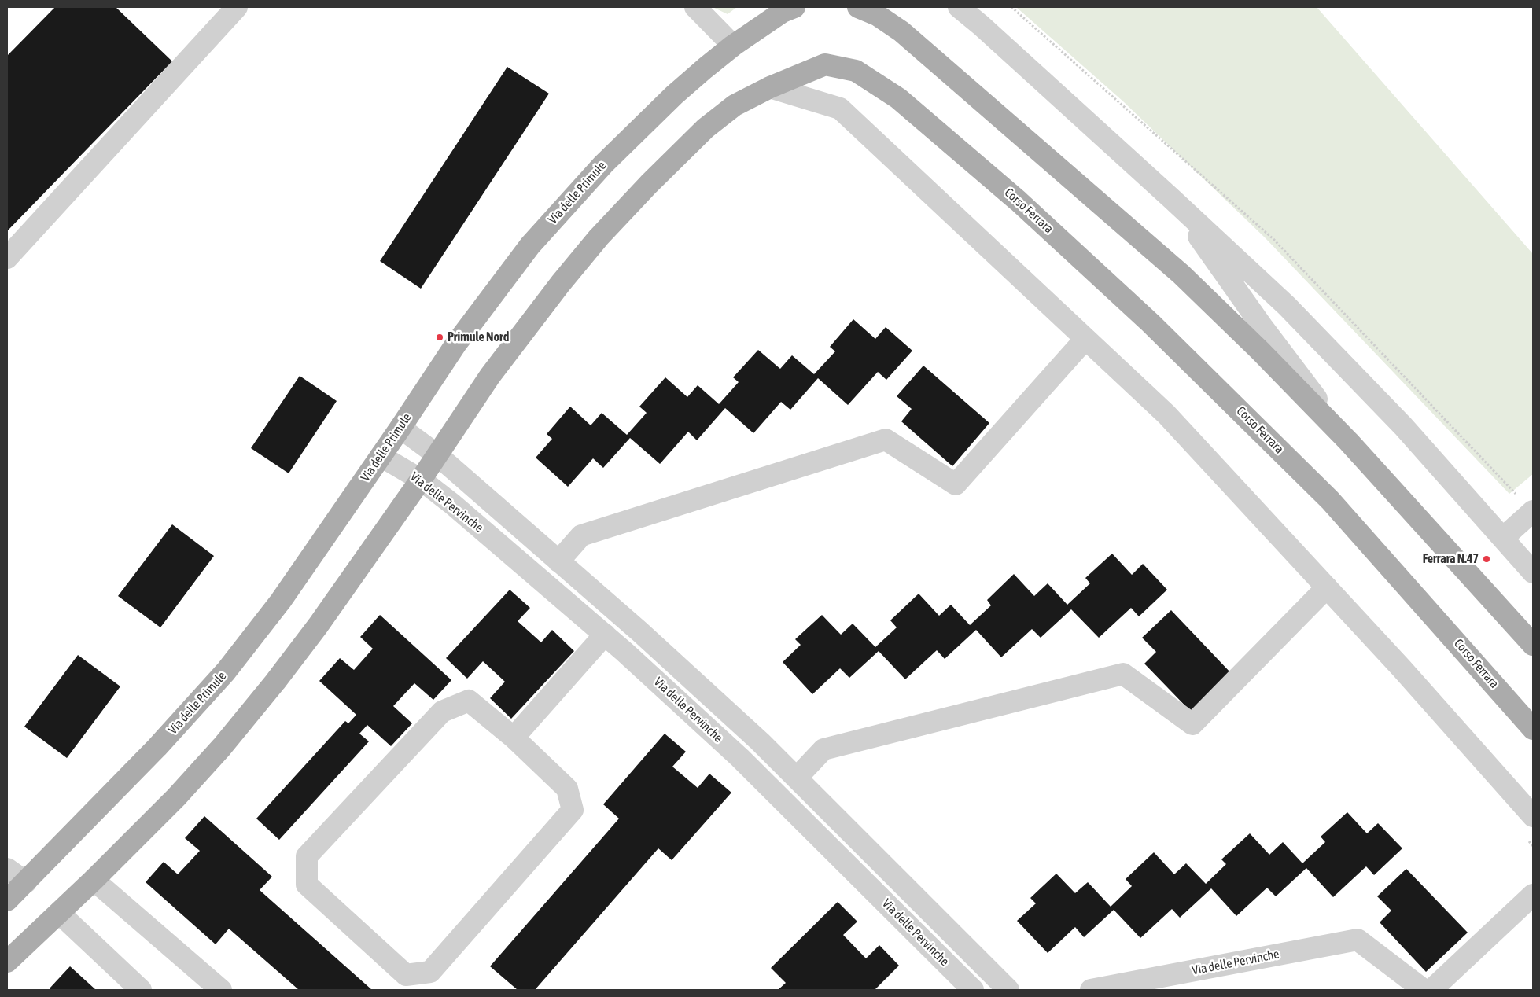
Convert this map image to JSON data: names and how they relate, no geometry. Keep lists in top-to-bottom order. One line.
{"streets":{"main road":["Via delle Primule","Corso Ferrara"],"street":["Via delle Pervinche"]},"crossings":[["Via delle Primule","Via delle Pervinche"]],"places":["Primule Nord","Ferrara N.47"]}
